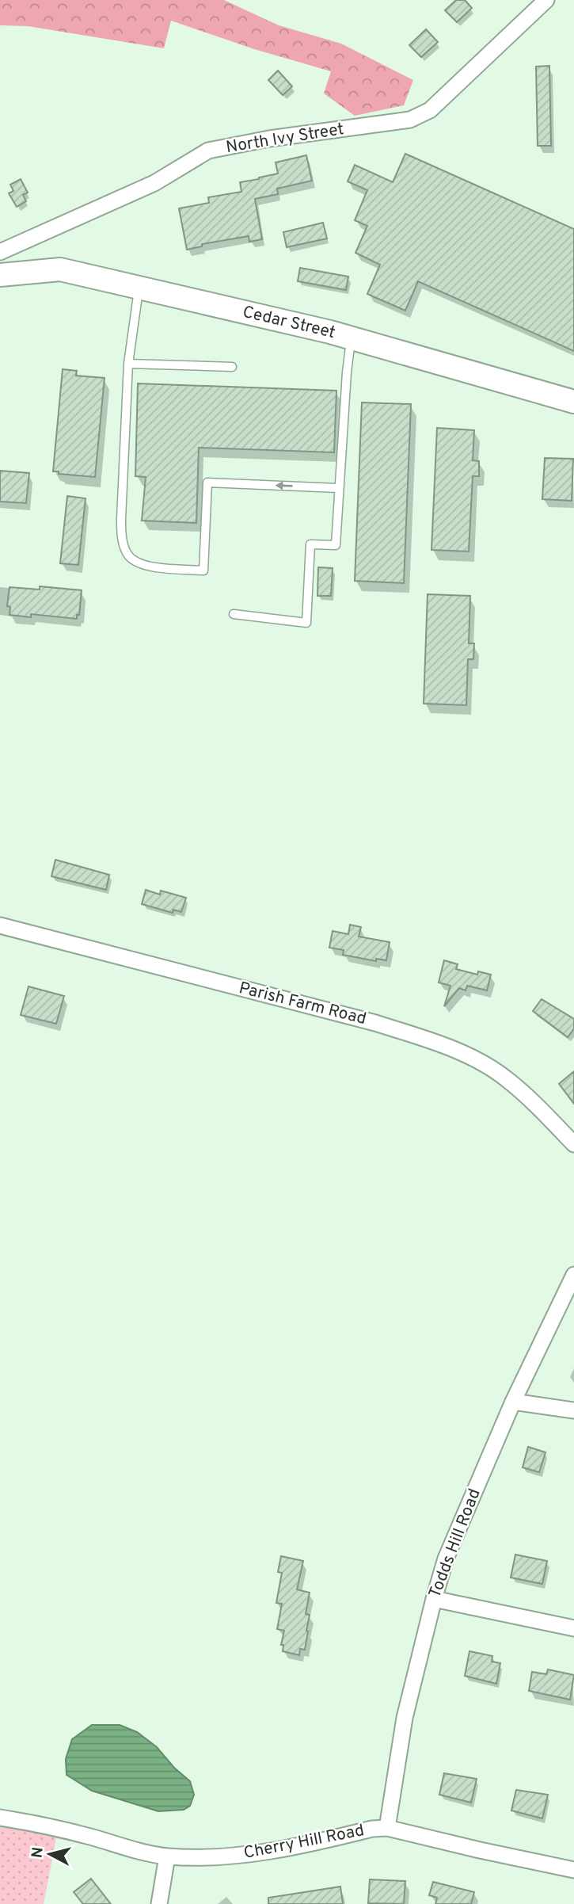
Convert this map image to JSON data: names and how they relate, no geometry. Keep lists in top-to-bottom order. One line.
{"streets":{"main road":["Cedar Street"],"street":["North Ivy Street","Parish Farm Road","Todds Hill Road","Cherry Hill Road"]},"crossings":[["Todds Hill Road","Cherry Hill Road"]],"north":"left"}
